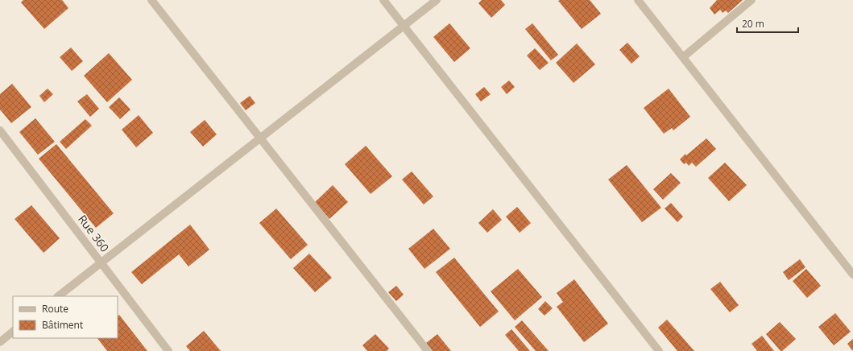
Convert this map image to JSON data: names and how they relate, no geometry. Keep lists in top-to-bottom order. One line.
{"streets":{"street":["Rue 360"]},"legend":["Route","Bâtiment"],"scale_bar":"20 m"}
